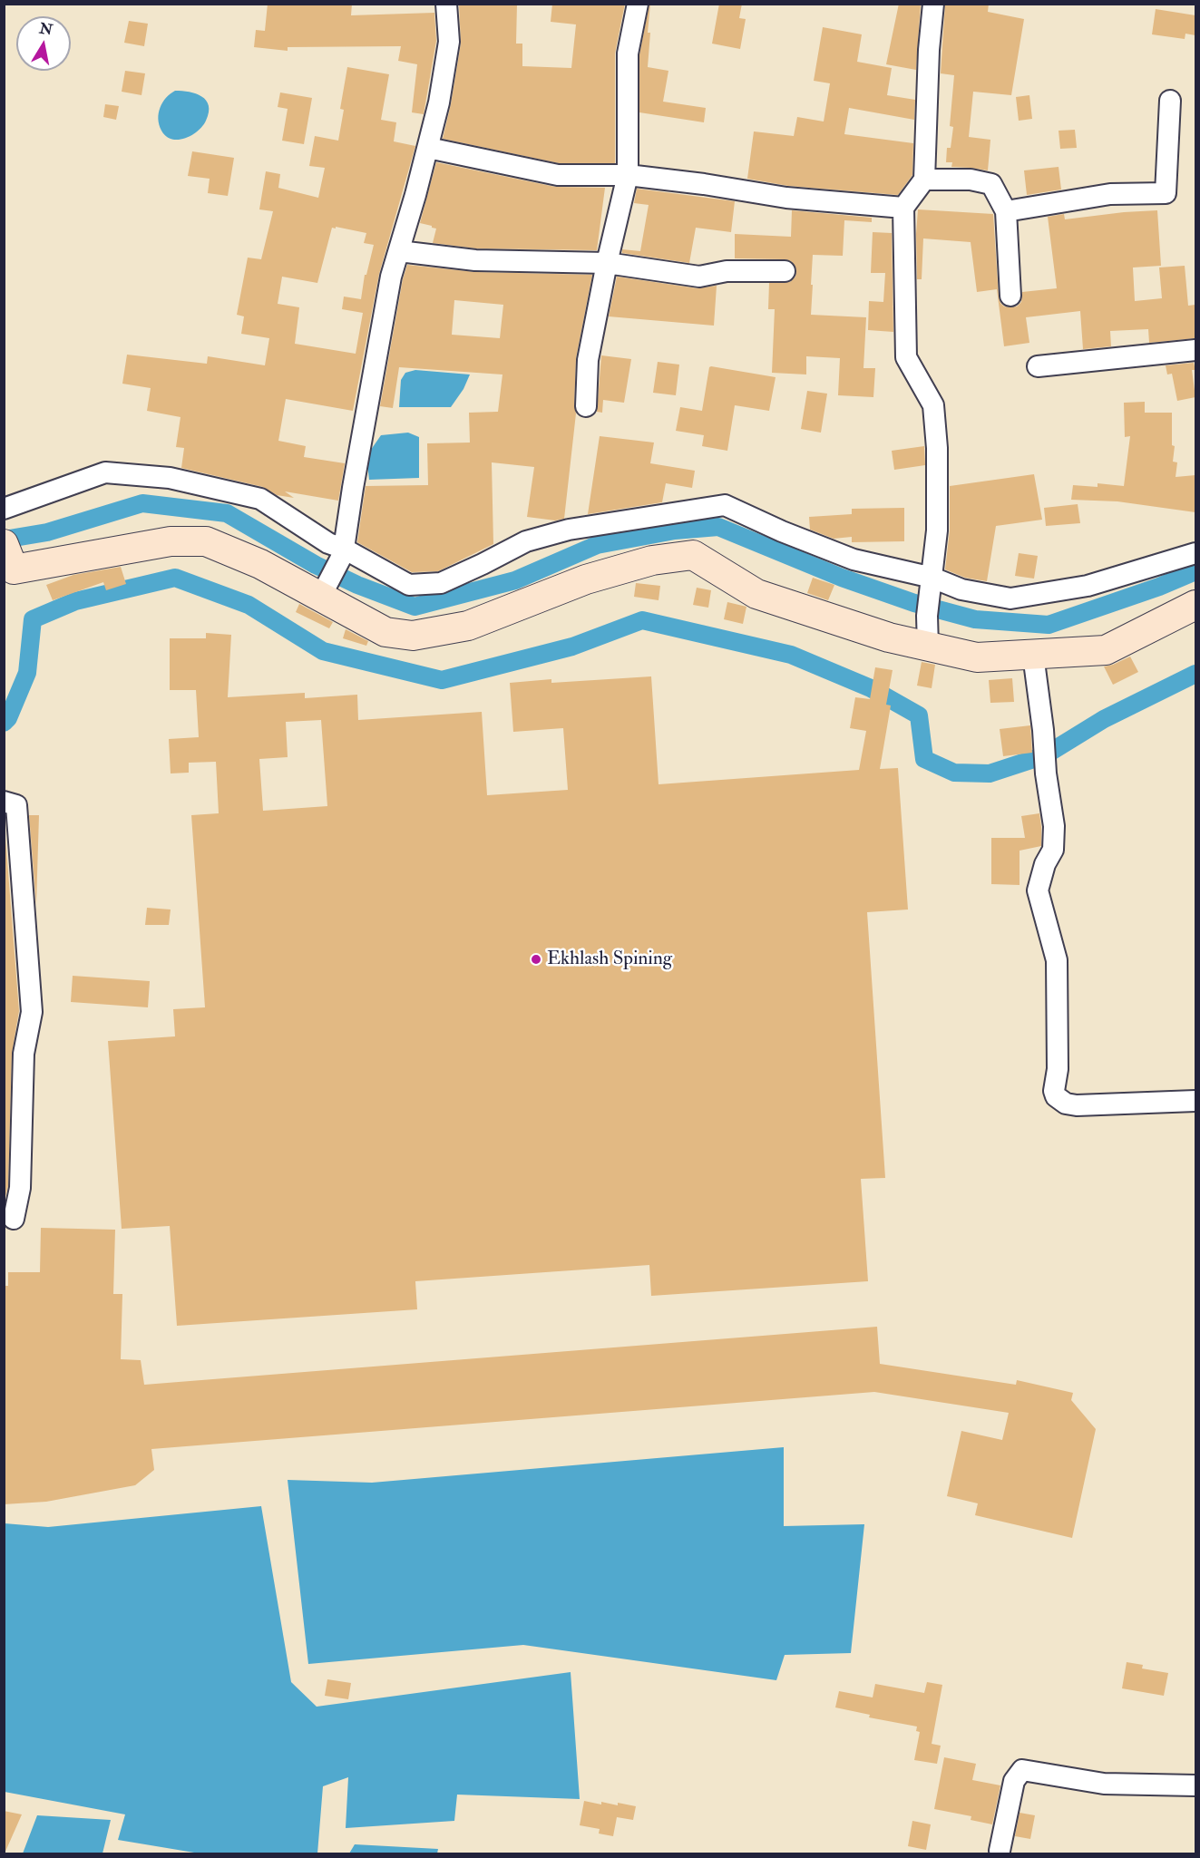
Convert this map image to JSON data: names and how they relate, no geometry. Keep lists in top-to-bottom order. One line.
{"places":["Ekhlash Spining"],"north":"top"}
